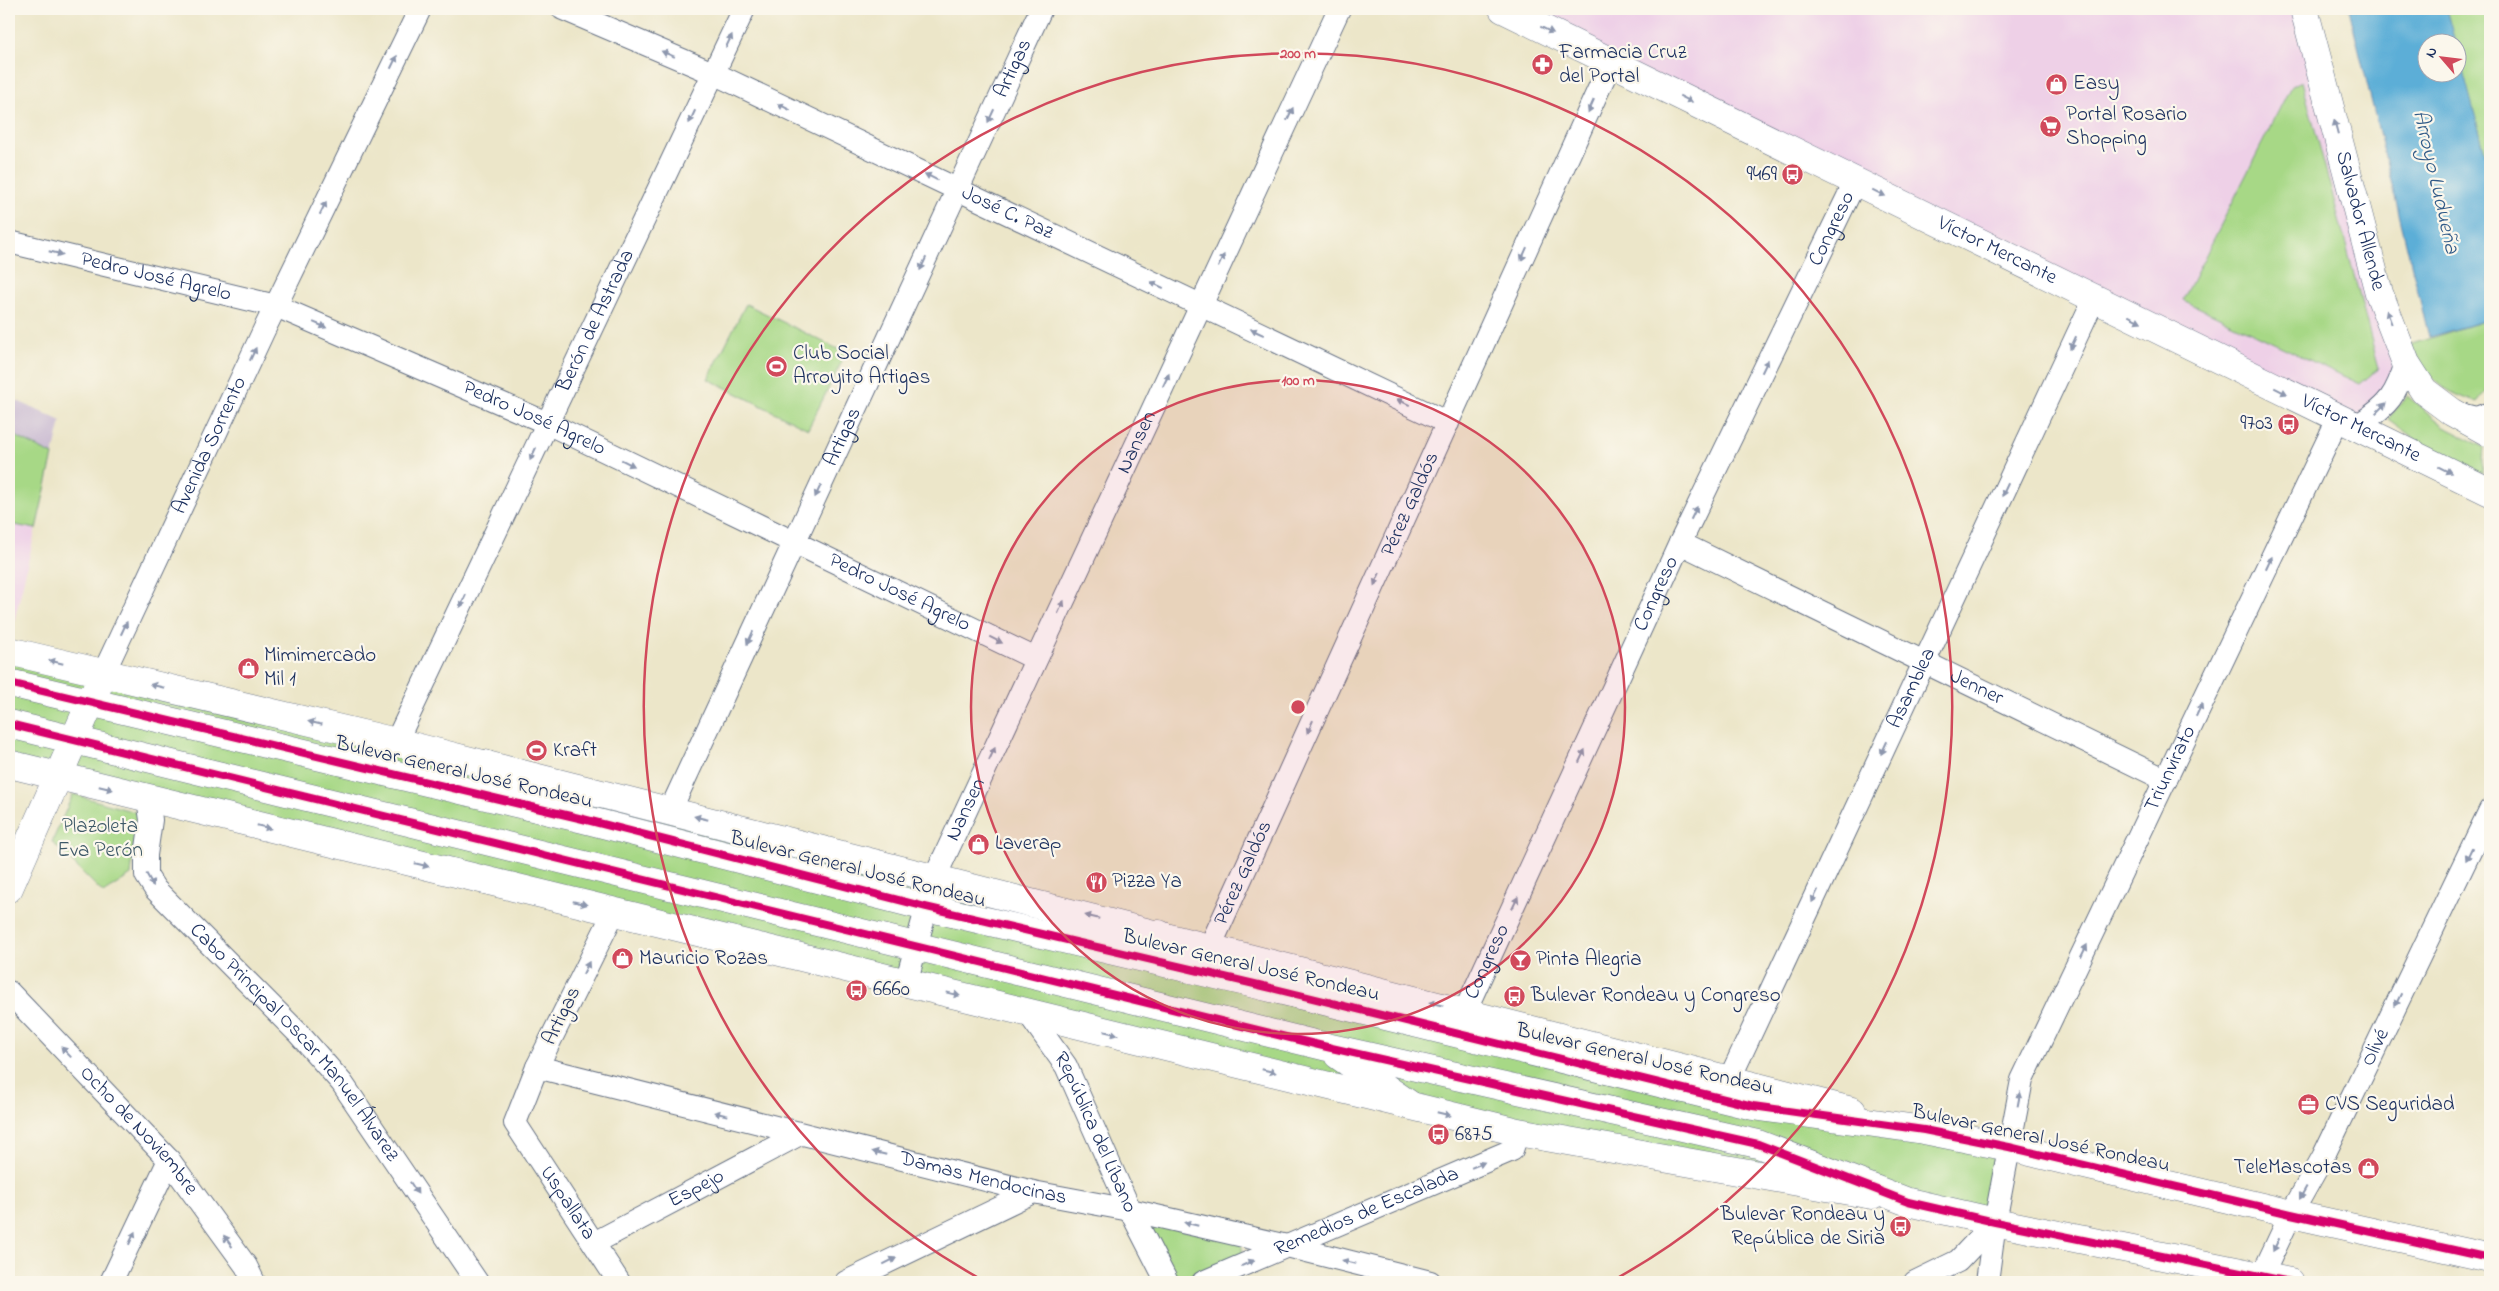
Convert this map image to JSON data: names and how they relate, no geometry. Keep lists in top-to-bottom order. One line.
{"streets":{"main road":["Salvador Allende","Víctor Mercante","Avenida Sorrento","Bulevar General José Rondeau"],"street":["Artigas","José C. Paz","Congreso","Pedro José Agrelo","Berón de Astrada","Nansen","Pérez Galdós","Asamblea","Jenner","Triunvirato","Cabo Principal Oscar Manuel Álvarez","Olivé","Ocho de Noviembre","República del Líbano","Damas Mendocinas","Espejo","Uspallata","Remedios de Escalada"]},"crossings":[["Artigas","José C. Paz"],["Artigas","Pedro José Agrelo"],["Artigas","Bulevar General José Rondeau"],["Artigas","Damas Mendocinas"],["Artigas","Uspallata"],["José C. Paz","Berón de Astrada"],["José C. Paz","Nansen"],["José C. Paz","Pérez Galdós"],["Congreso","Víctor Mercante"],["Congreso","Jenner"],["Congreso","Bulevar General José Rondeau"],["Víctor Mercante","Pérez Galdós"],["Víctor Mercante","Asamblea"],["Víctor Mercante","Triunvirato"],["Pedro José Agrelo","Berón de Astrada"],["Pedro José Agrelo","Nansen"],["Pedro José Agrelo","Avenida Sorrento"],["Berón de Astrada","Bulevar General José Rondeau"],["Nansen","Bulevar General José Rondeau"],["Avenida Sorrento","Bulevar General José Rondeau"],["Pérez Galdós","Bulevar General José Rondeau"],["Asamblea","Jenner"],["Asamblea","Bulevar General José Rondeau"],["Jenner","Triunvirato"],["Triunvirato","Bulevar General José Rondeau"],["Bulevar General José Rondeau","Olivé"],["República del Líbano","Damas Mendocinas"],["Damas Mendocinas","Espejo"],["Damas Mendocinas","Remedios de Escalada"],["Espejo","Uspallata"]],"one_way":["José C. Paz","Salvador Allende","Congreso","Víctor Mercante","Pedro José Agrelo","Berón de Astrada","Nansen","Avenida Sorrento","Pérez Galdós","Asamblea","Triunvirato","Cabo Principal Oscar Manuel Álvarez","Olivé","Ocho de Noviembre","Damas Mendocinas","Remedios de Escalada"],"water":["Arroyo Ludueña"],"parks":["Plazoleta Eva Perón"],"places":{"pharmacy":["Farmacia Cruz del Portal"],"shop":["Easy","Mimimercado Mil 1","Laverap","Mauricio Rozas","TeleMascotas"],"supermarket":["Portal Rosario Shopping"],"bus stop":["9469","9703","6660","Bulevar Rondeau y Congreso","6875","Bulevar Rondeau y República de Siria"],"sports":["Club Social Arroyito Artigas","Kraft"],"restaurant":["Pizza Ya"],"bar":["Pinta Alegria"],"office":["CVS Seguridad"]},"north":"top left","rings":["200 m","100 m"]}
